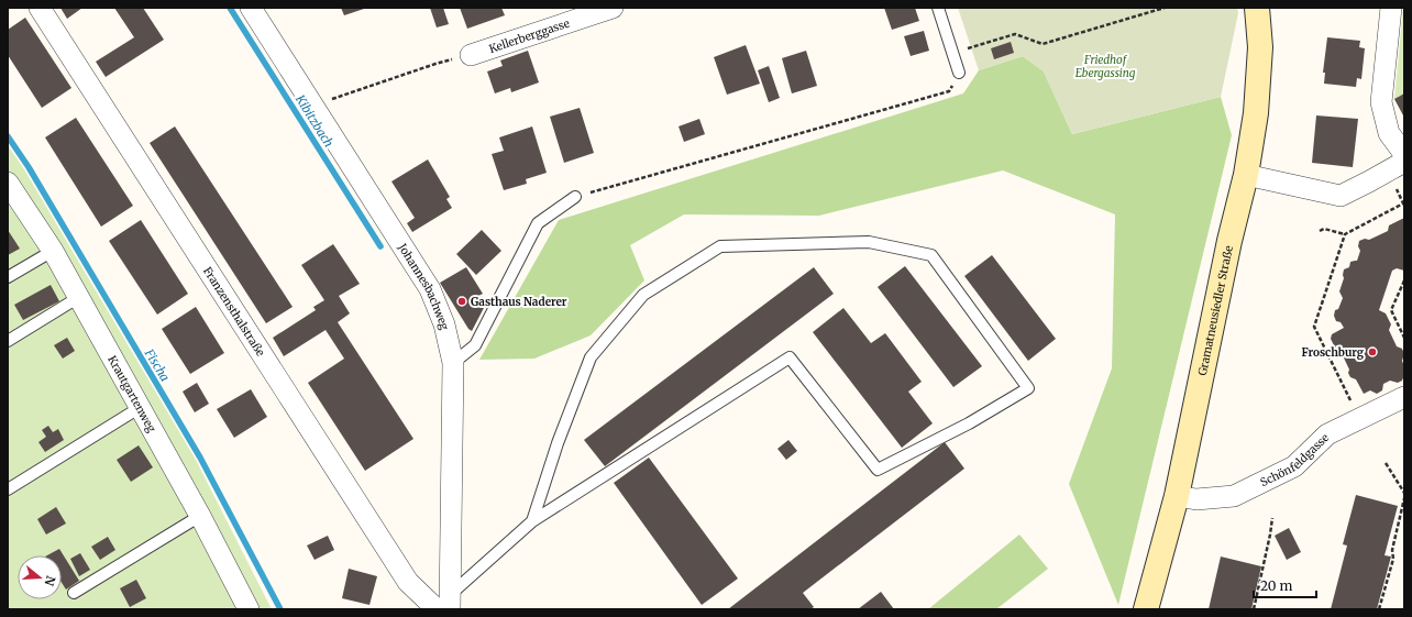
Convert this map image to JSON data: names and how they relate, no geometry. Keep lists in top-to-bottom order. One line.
{"streets":{"main road":["Gramatneusiedler Straße"],"street":["Kellerberggasse","Johannesbachweg","Franzensthalstraße","Krautgartenweg","Schönfeldgasse"]},"crossings":[["Gramatneusiedler Straße","Schönfeldgasse"]],"water":["Kibitzbach","Fischa"],"parks":["Friedhof Ebergassing"],"places":["Gasthaus Naderer","Froschburg"],"scale_bar":"20 m","north":"right"}
